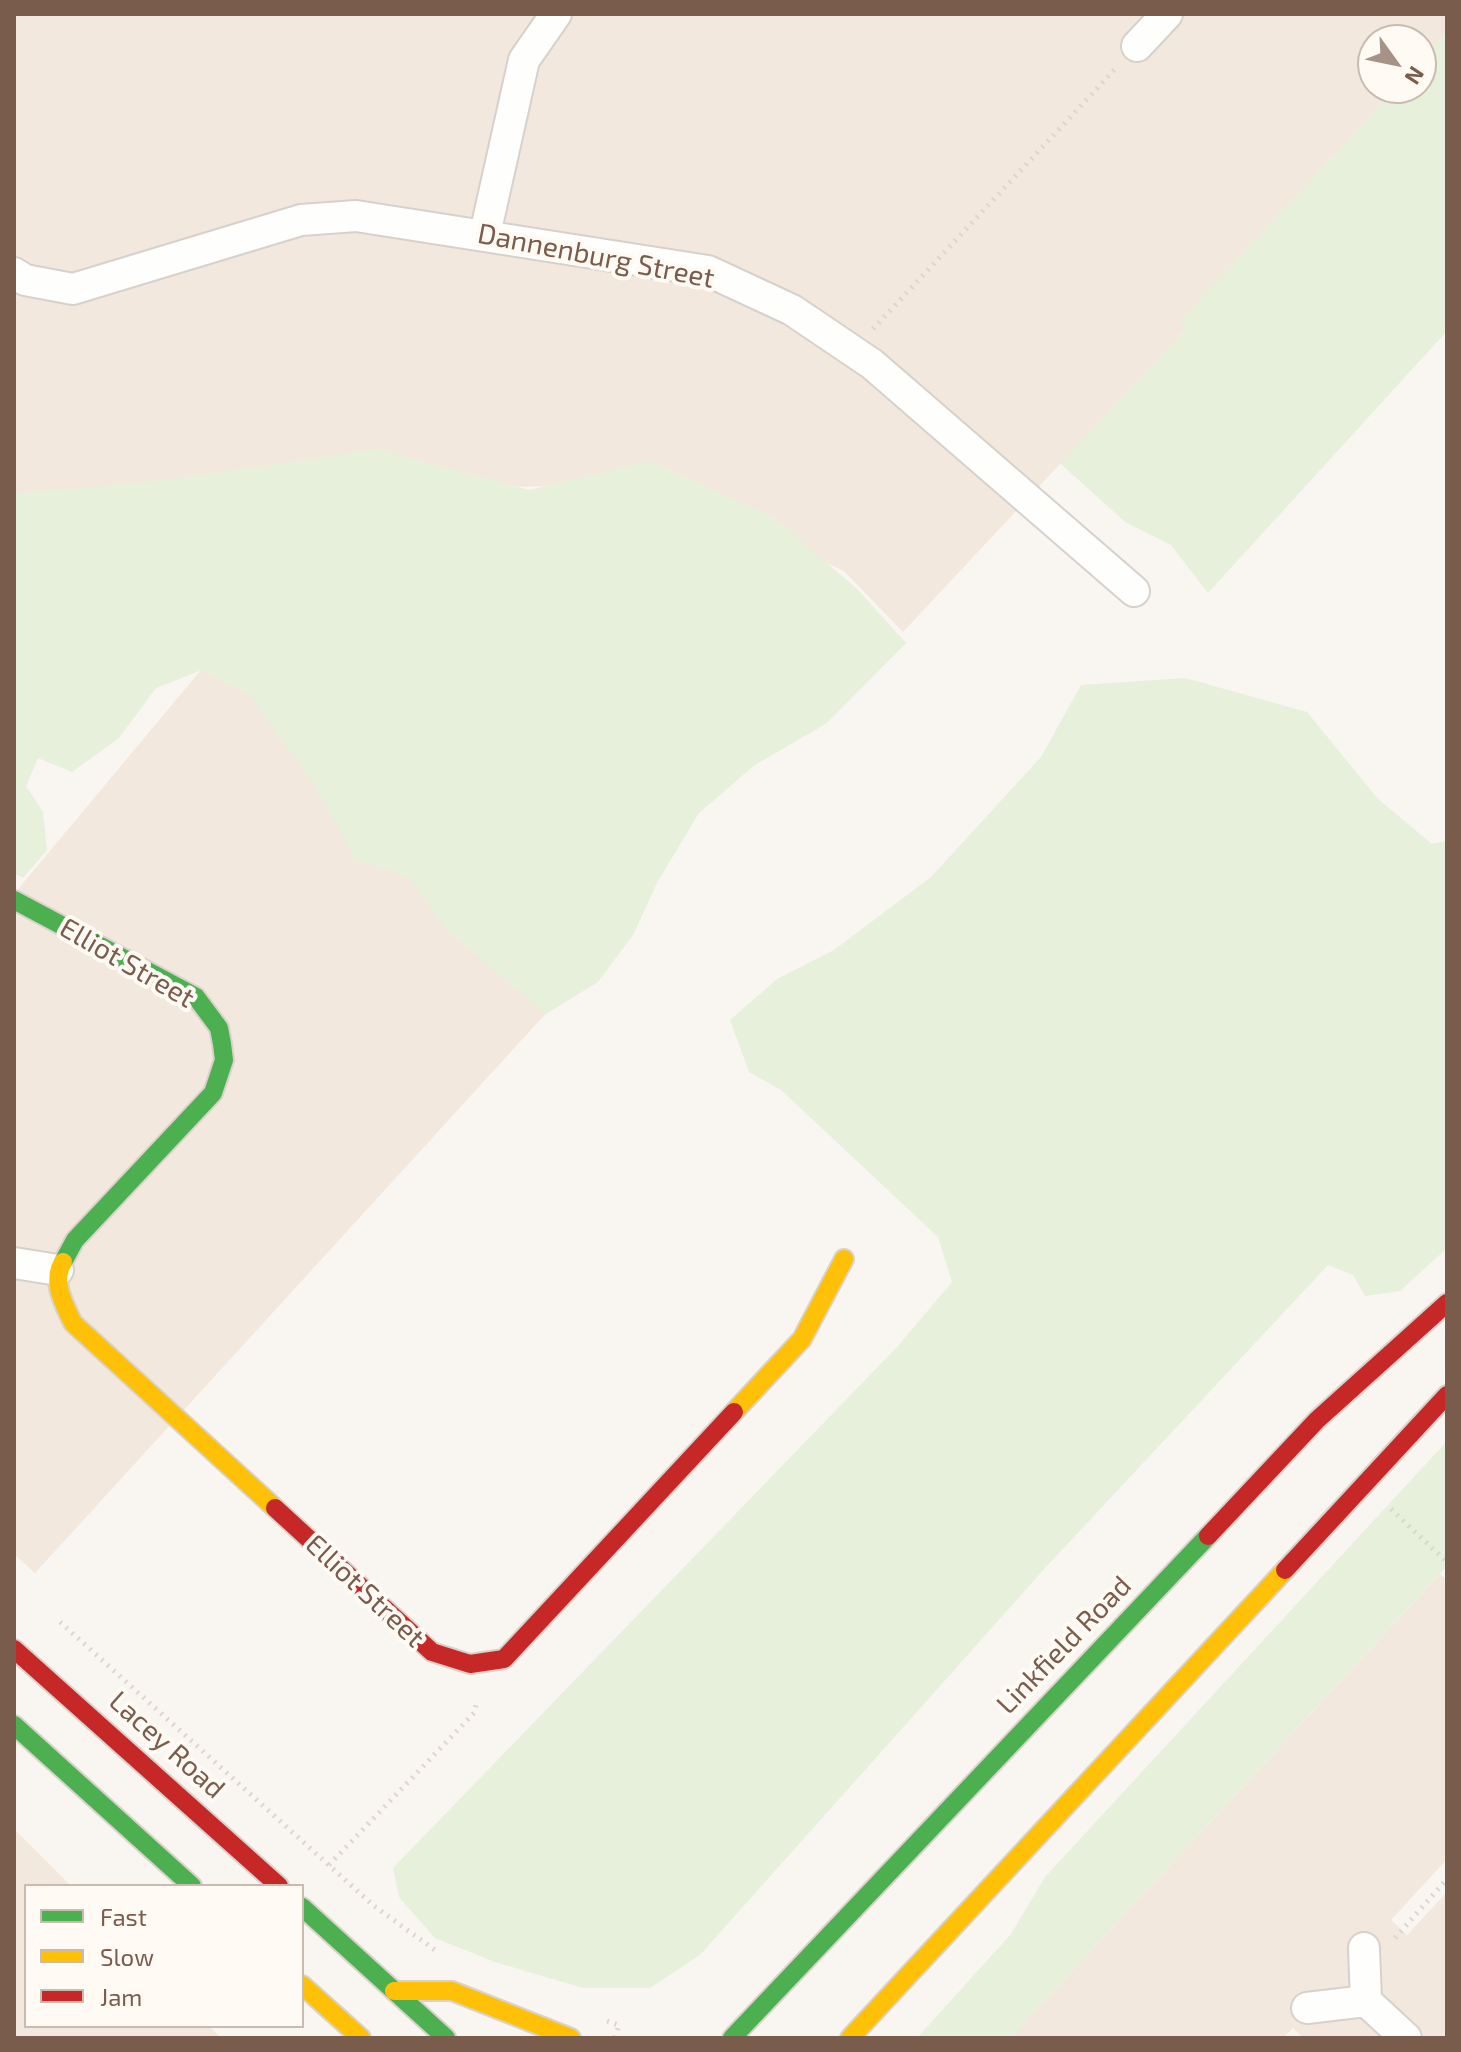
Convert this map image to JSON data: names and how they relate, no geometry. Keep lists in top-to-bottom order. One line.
{"streets":{"street":["Dannenburg Street","Elliot Street","Linkfield Road","Lacey Road"]},"legend":["Fast","Slow","Jam"],"north":"bottom right"}
